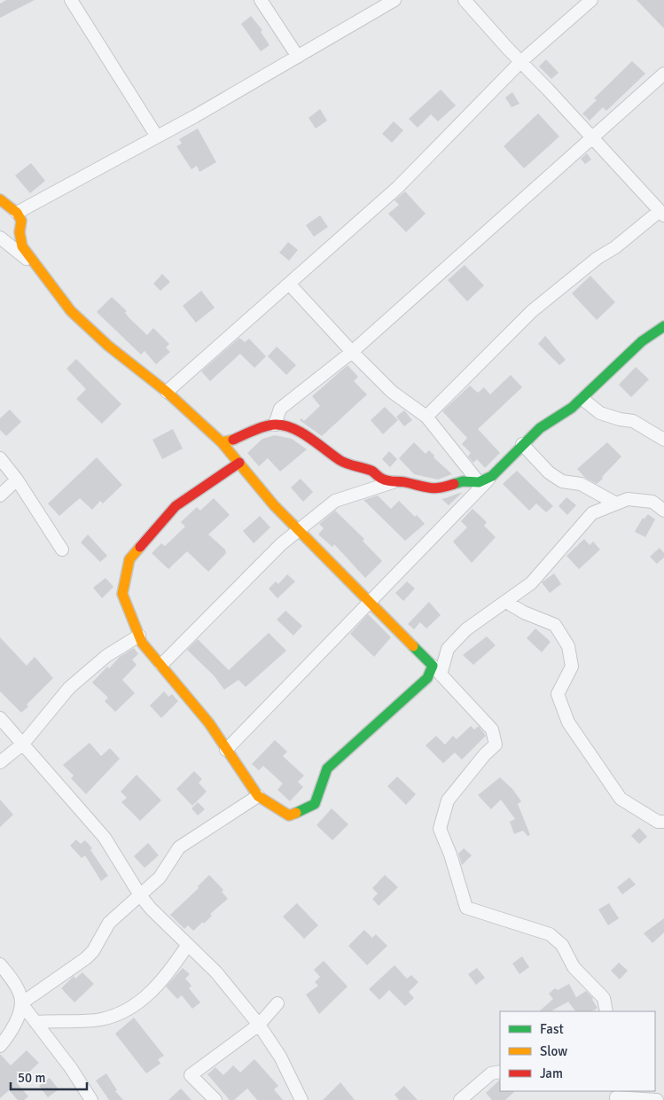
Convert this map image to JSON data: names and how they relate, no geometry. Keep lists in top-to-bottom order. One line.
{"legend":["Fast","Slow","Jam"],"scale_bar":"50 m"}
